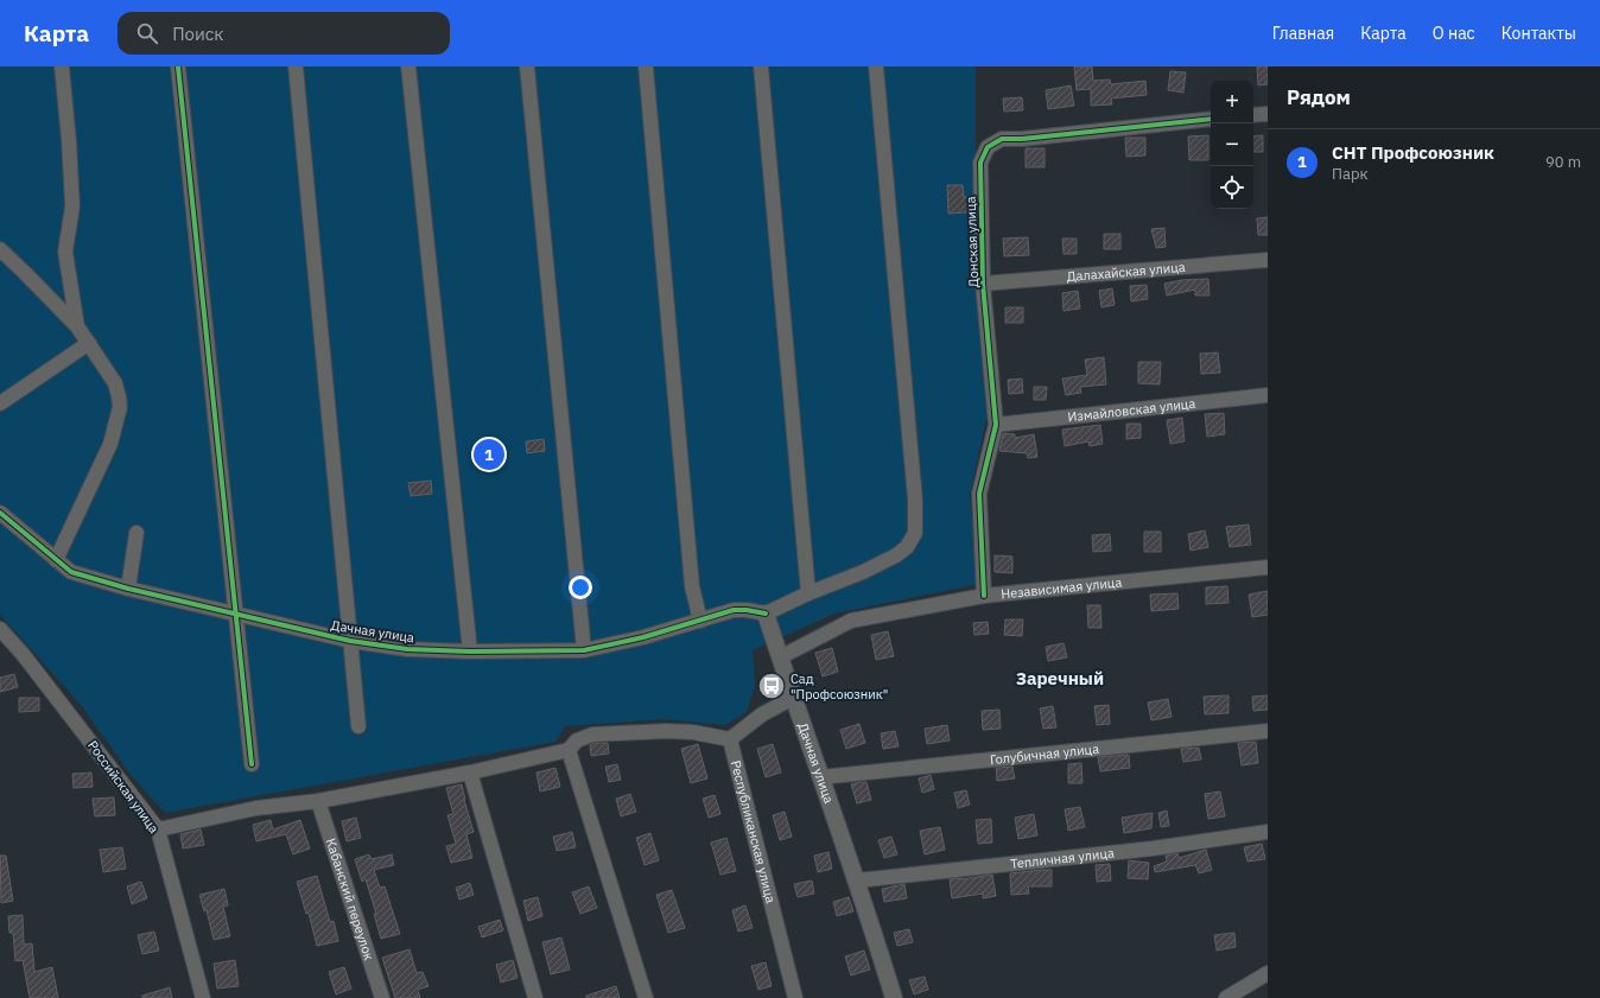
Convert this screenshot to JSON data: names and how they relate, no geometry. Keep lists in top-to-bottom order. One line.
{"streets":{"street":["Донская улица","Далахайская улица","Измайловская улица","Независимая улица","Дачная улица","Голубичная улица","Российская улица","Республиканская улица","Тепличная улица","Кабанский переулок"]},"crossings":[["Донская улица","Далахайская улица"],["Донская улица","Измайловская улица"],["Донская улица","Независимая улица"],["Независимая улица","Дачная улица"],["Дачная улица","Голубичная улица"],["Дачная улица","Тепличная улица"]],"districts":["Заречный"],"places":{"bus stop":["Сад \"Профсоюзник\""]},"page":{"header":"Карта","search":"Поиск","nav":["Главная","Карта","О нас","Контакты"],"heading":"Рядом","map_buttons":["+","−"],"list":[{"mark":"1","name":"СНТ Профсоюзник","note":"Парк","value":"90 m"}],"pins":"1"}}
